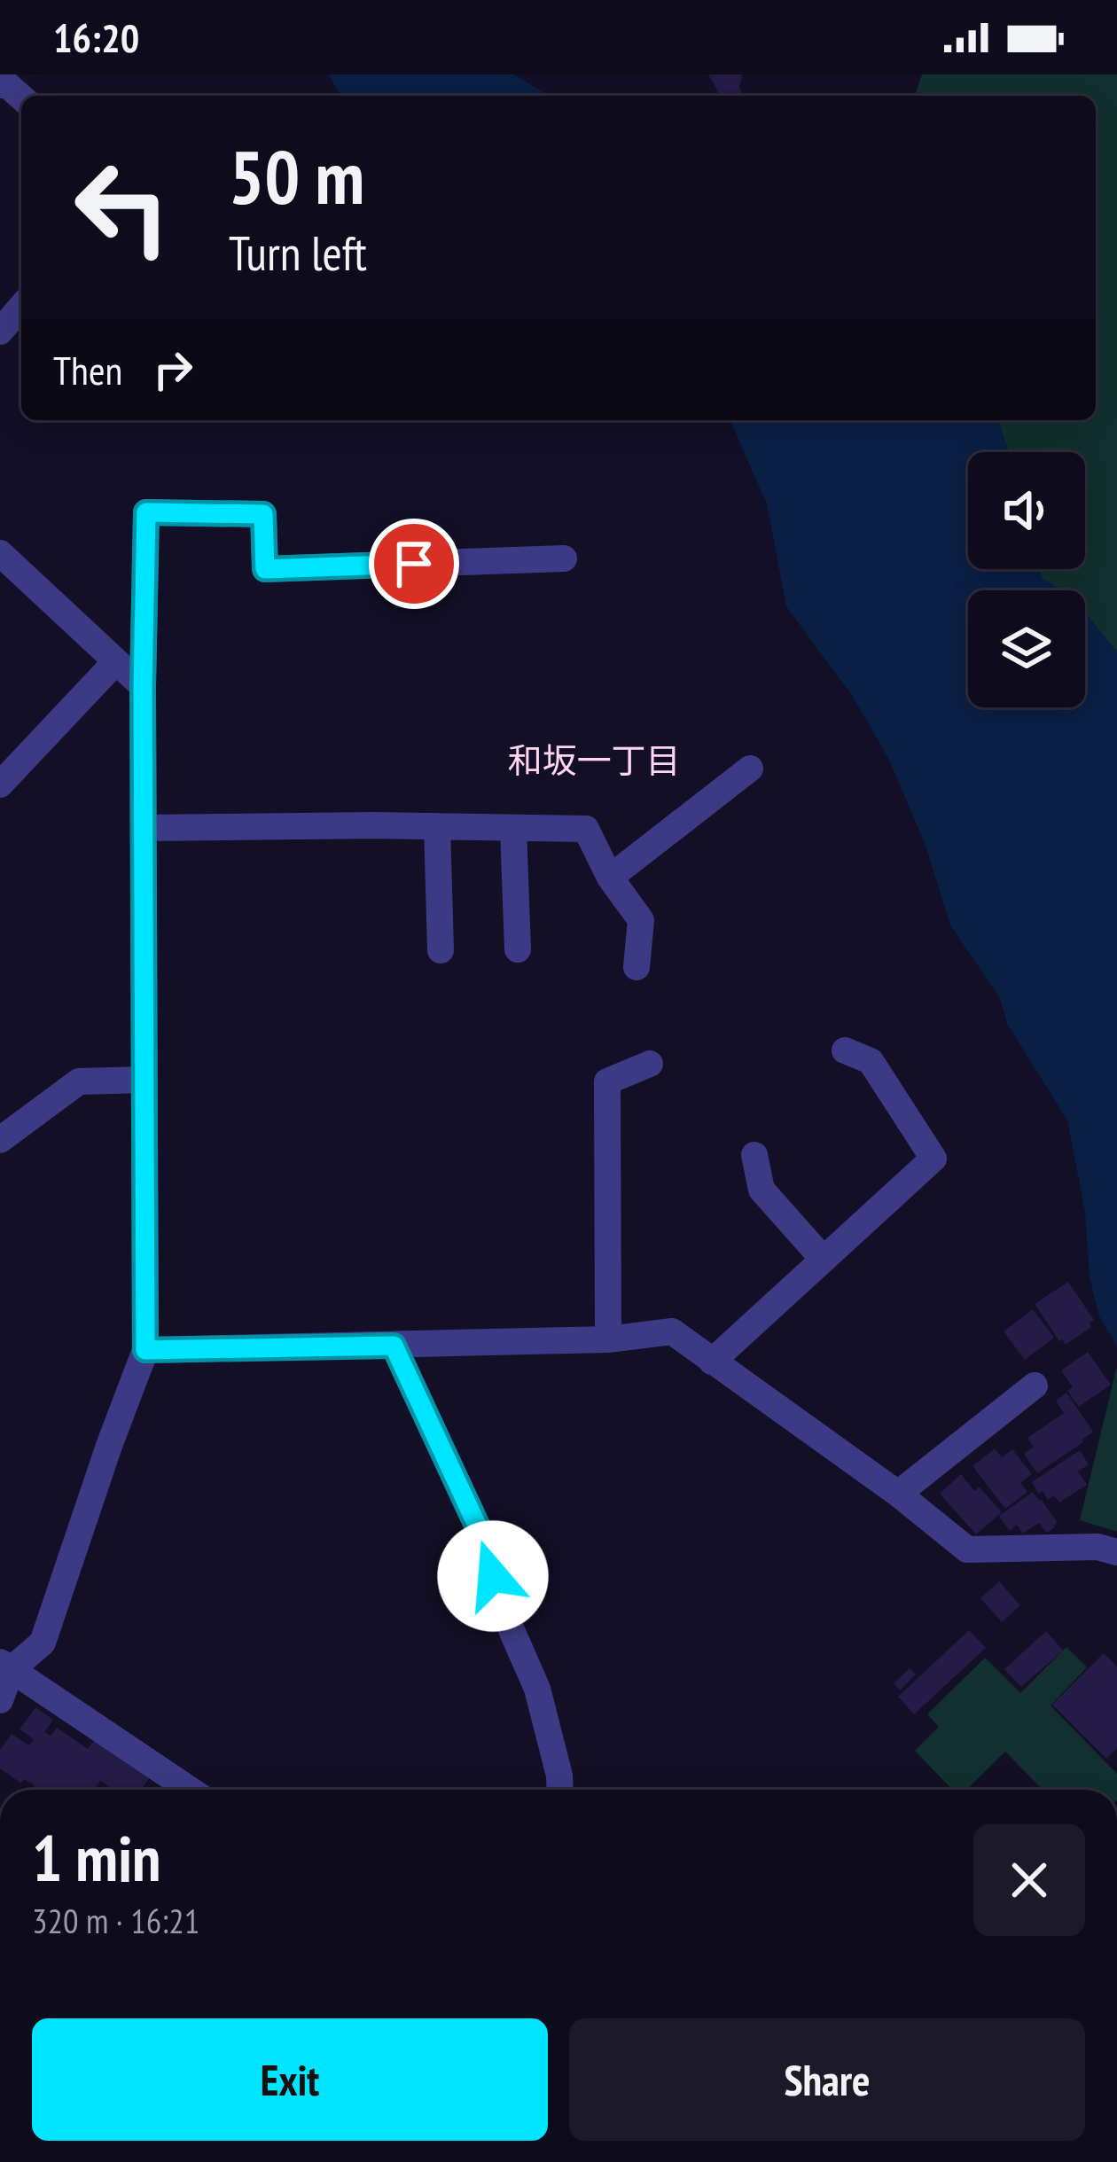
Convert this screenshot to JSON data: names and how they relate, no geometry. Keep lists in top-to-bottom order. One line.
{"districts":["和坂一丁目"],"page":{"status":"16:20","turn":["50 m","Turn left"],"then":"Then","heading":["1 min","320 m · 16:21"],"buttons":["Exit","Share"]}}
